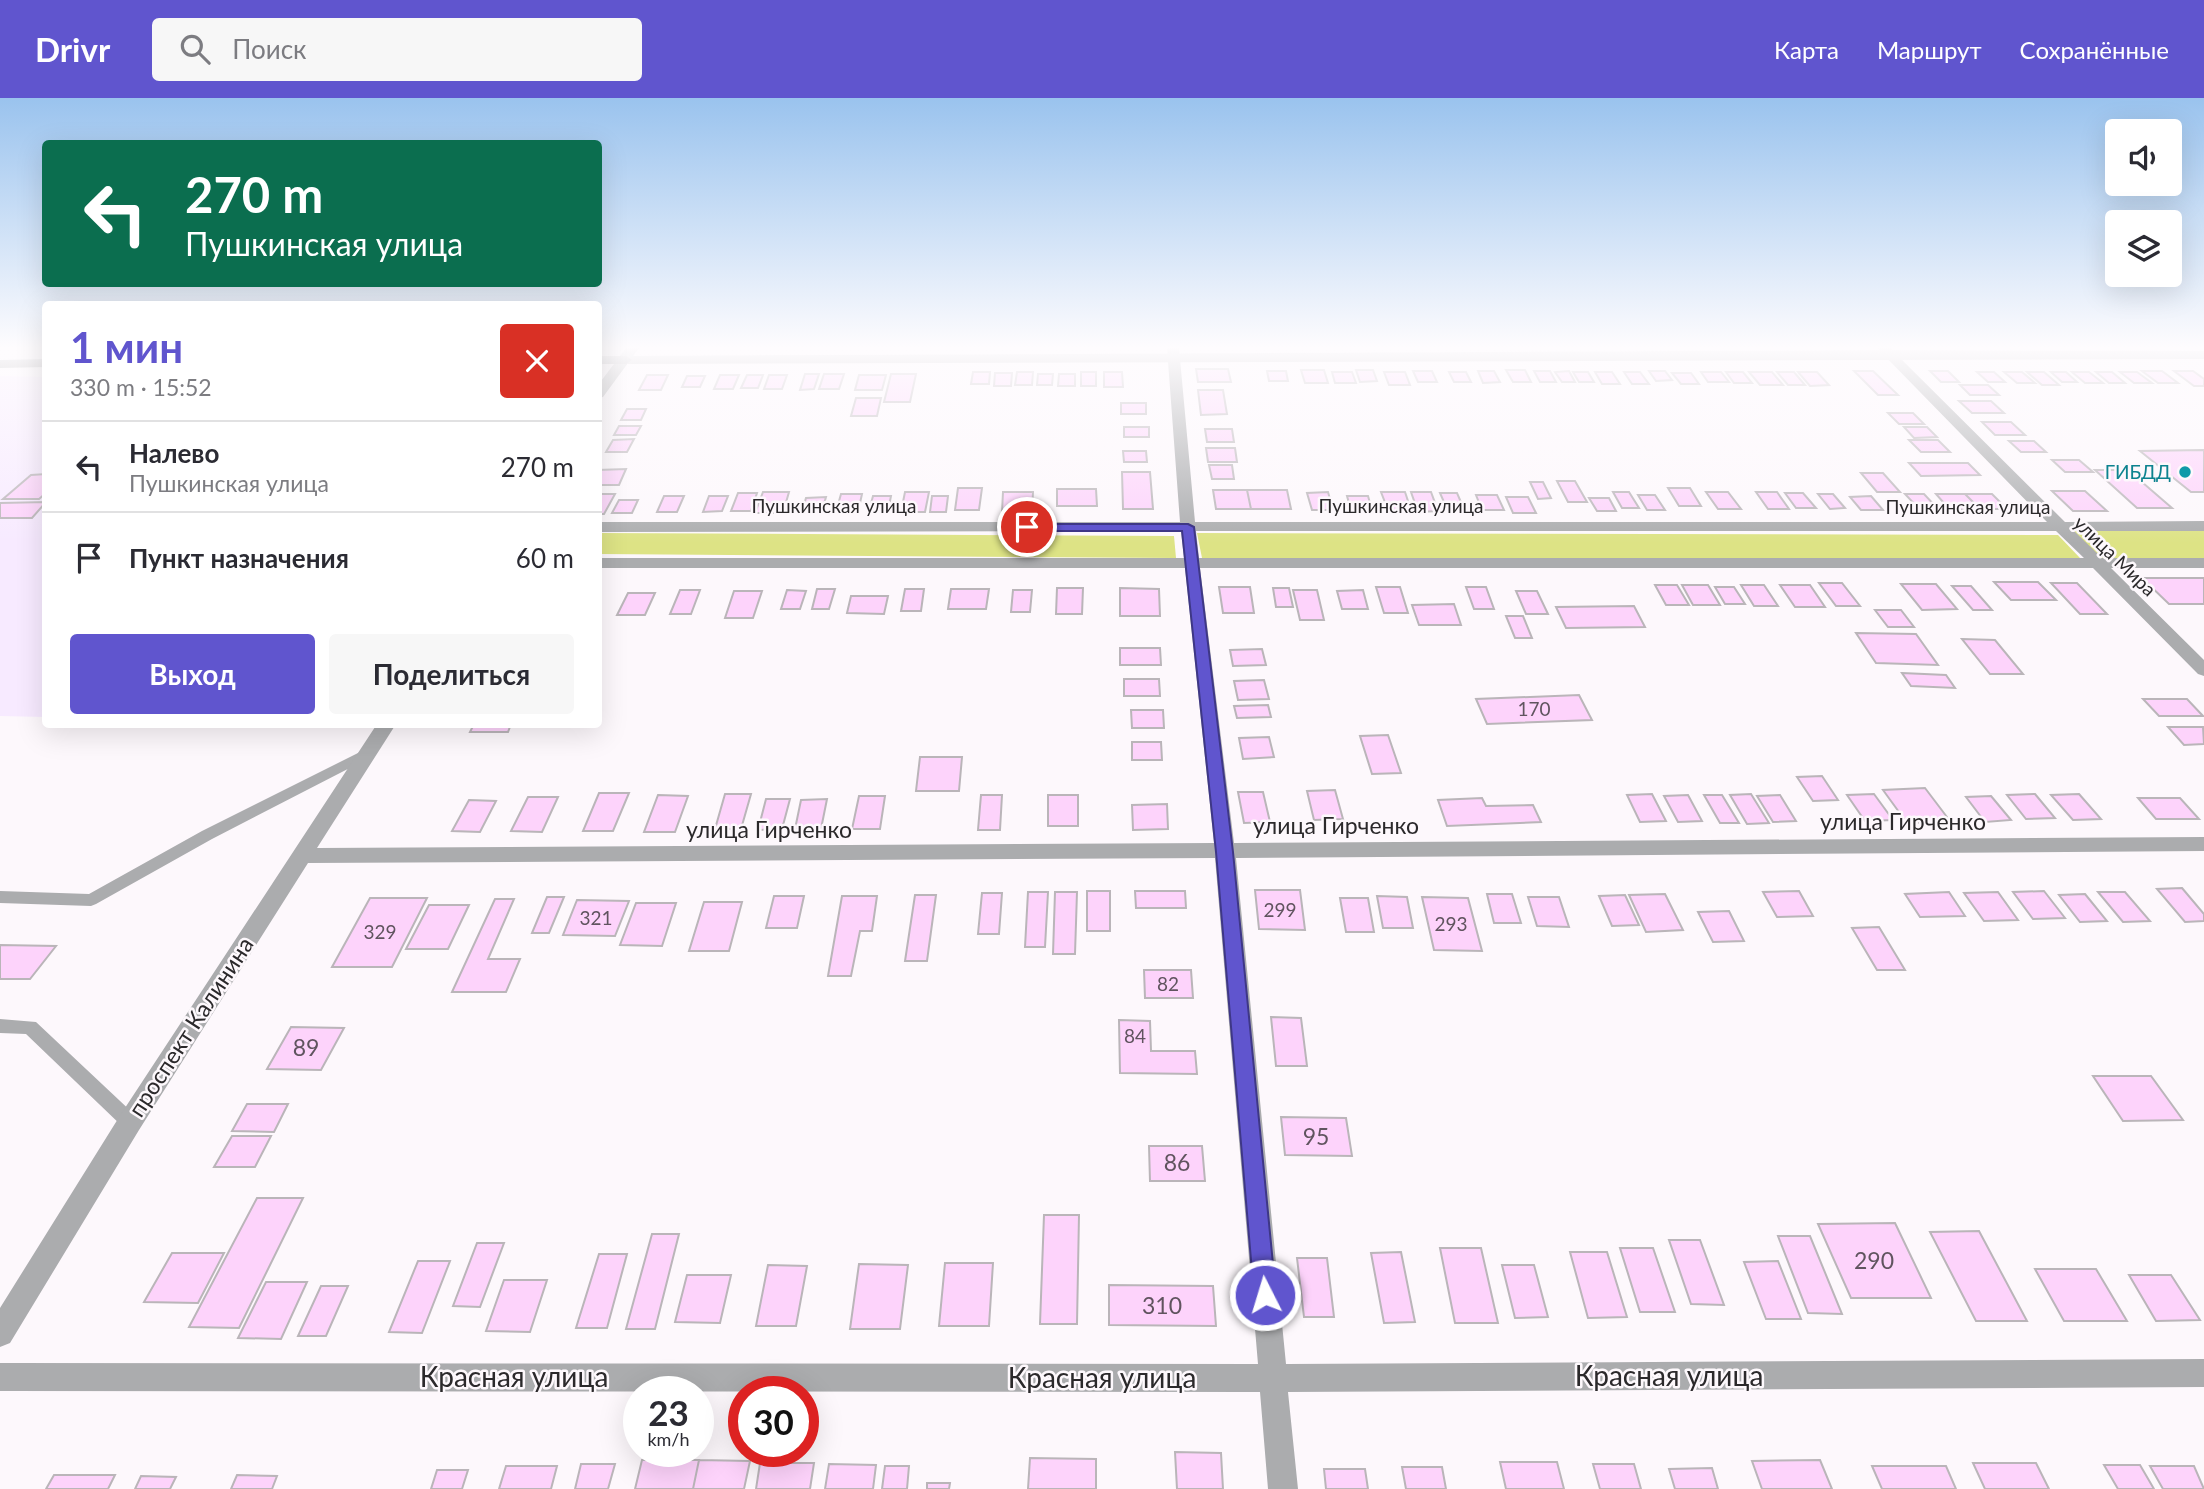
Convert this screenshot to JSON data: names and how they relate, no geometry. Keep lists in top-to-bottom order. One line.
{"streets":{"street":["Пушкинская улица","улица Мира","улица Гирченко","проспект Калинина","Красная улица"]},"crossings":[["Пушкинская улица","улица Мира"],["улица Гирченко","проспект Калинина"]],"places":["ГИБДД"],"house_numbers":["170","299","321","293","329","82","84","89","95","86","290","310"],"page":{"header":"Drivr","search":"Поиск","nav":["Карта","Маршрут","Сохранённые"],"turn":["270 m","Пушкинская улица"],"heading":["1 мин","330 m · 15:52"],"list":[{"name":"Налево","note":"Пушкинская улица","value":"270 m"},{"name":"Пункт назначения","value":"60 m"}],"buttons":["Выход","Поделиться"],"speed":"23 km/h","limit":"30"}}
